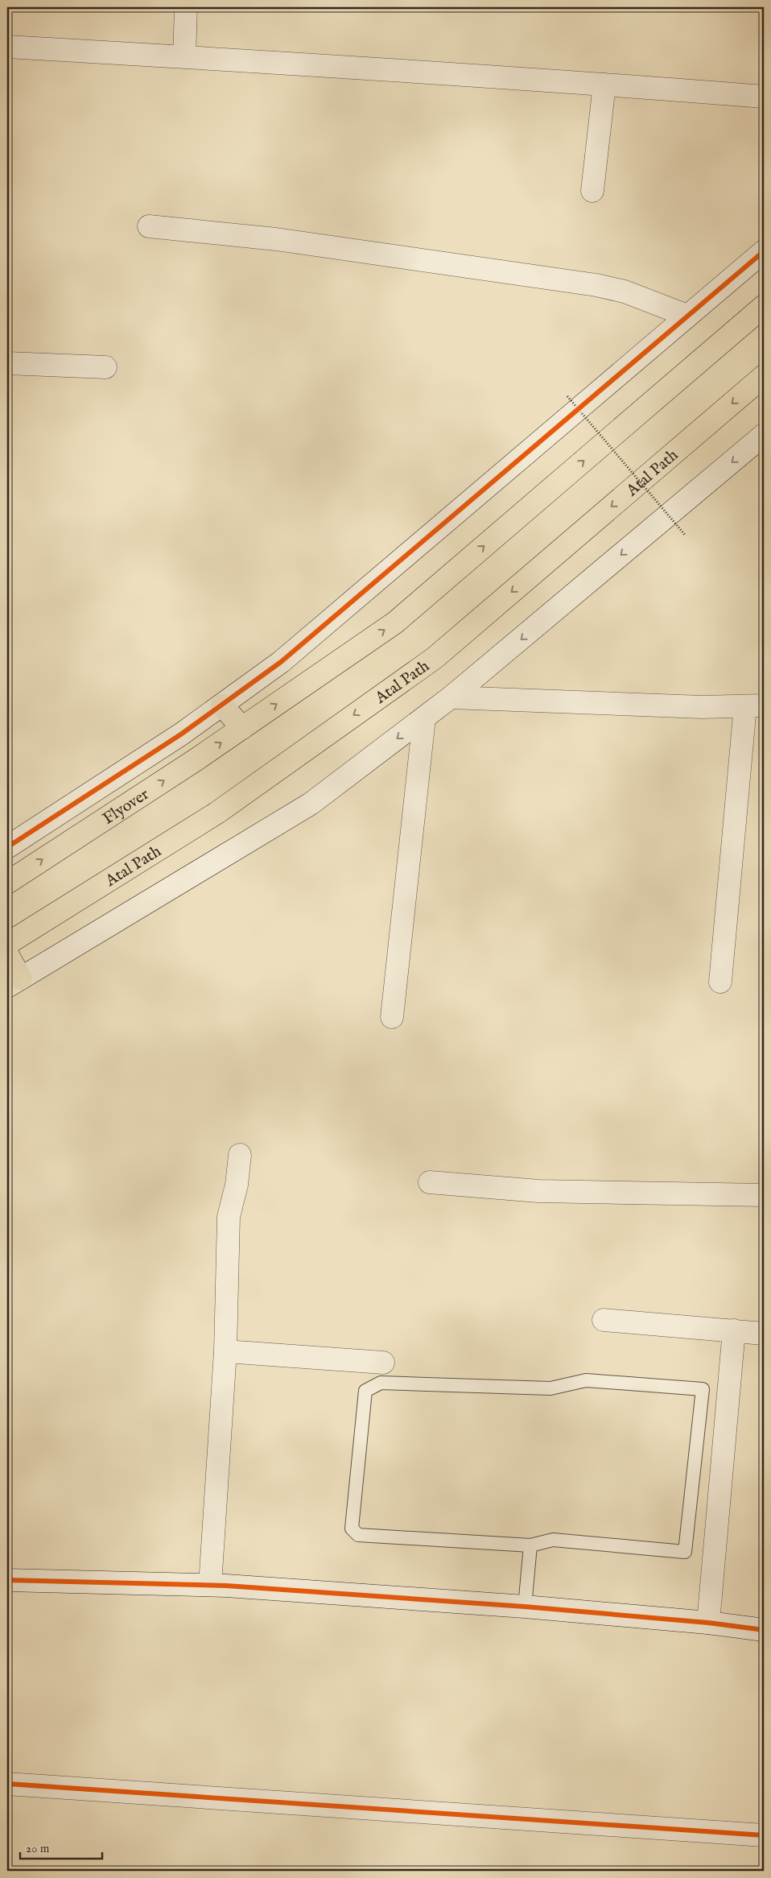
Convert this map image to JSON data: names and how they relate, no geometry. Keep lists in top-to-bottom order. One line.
{"streets":{"main road":["Atal Path","Flyover"]},"one_way":["Atal Path","Flyover"],"scale_bar":"20 m"}
